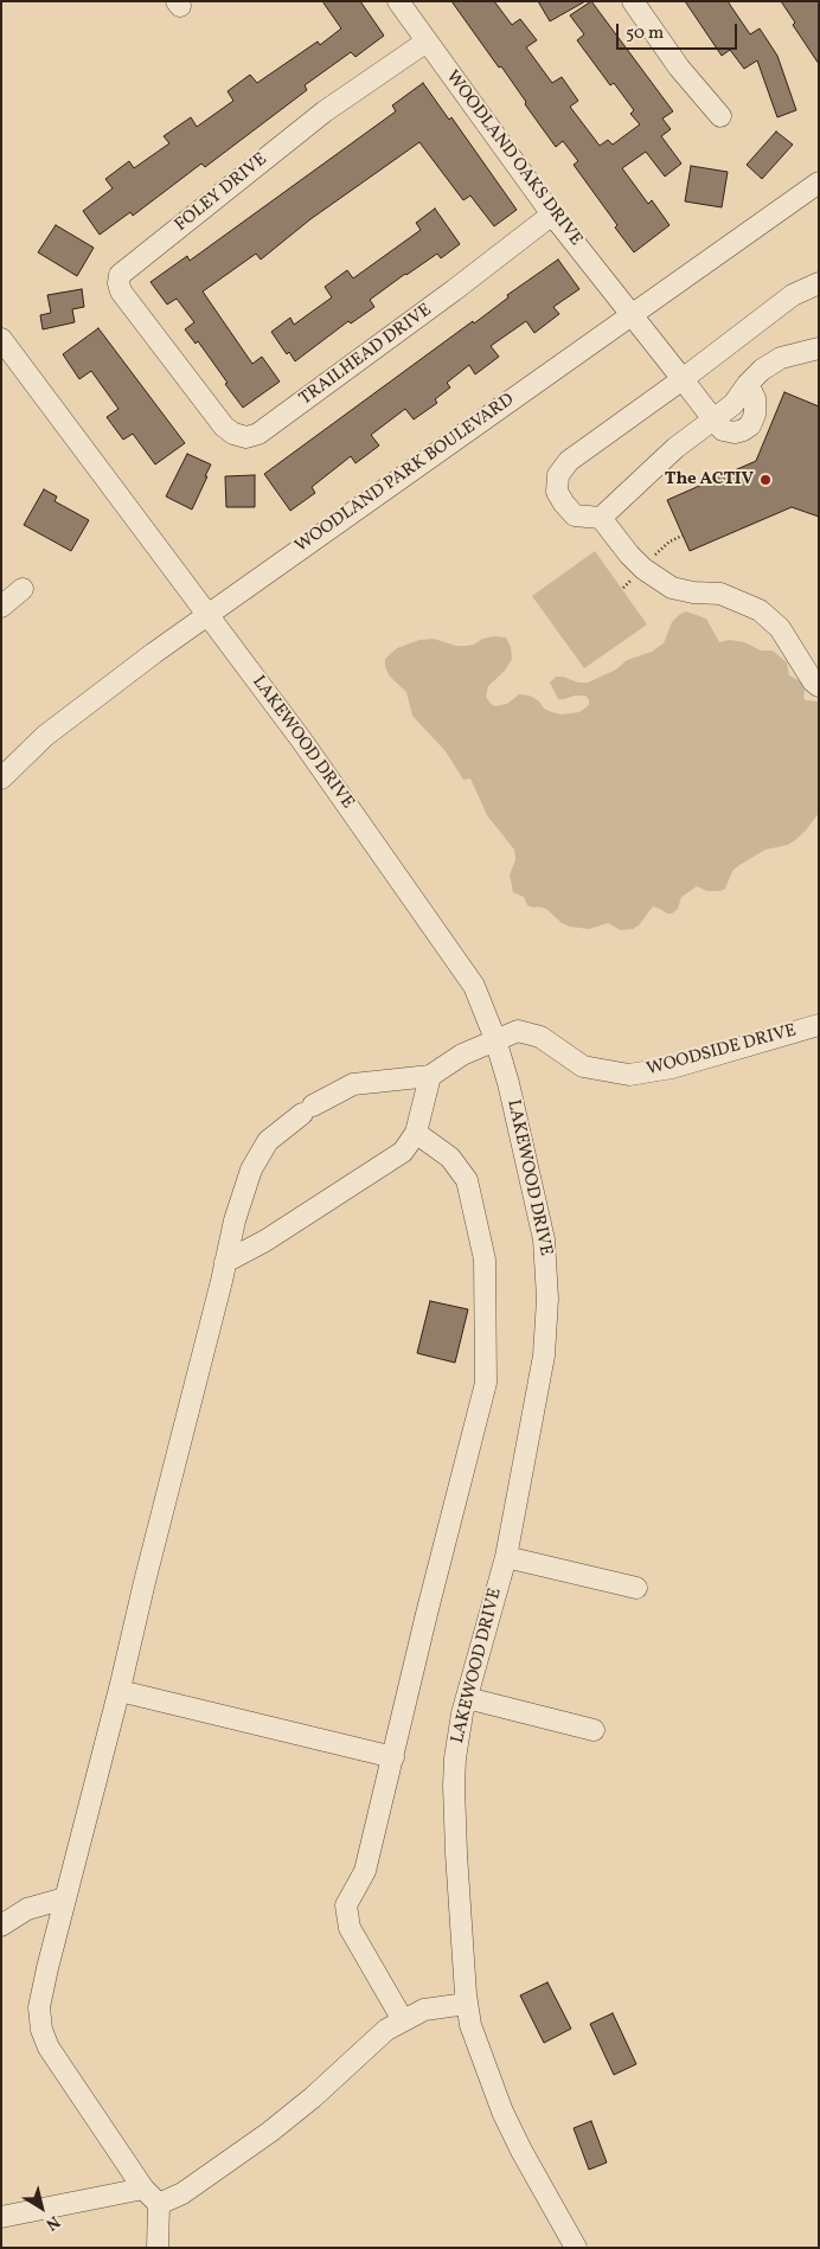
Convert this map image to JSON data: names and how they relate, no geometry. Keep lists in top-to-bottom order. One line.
{"streets":{"street":["WOODLAND OAKS DRIVE","FOLEY DRIVE","TRAILHEAD DRIVE","WOODLAND PARK BOULEVARD","LAKEWOOD DRIVE","WOODSIDE DRIVE"]},"crossings":[["WOODLAND OAKS DRIVE","FOLEY DRIVE"],["WOODLAND OAKS DRIVE","TRAILHEAD DRIVE"],["WOODLAND OAKS DRIVE","WOODLAND PARK BOULEVARD"],["FOLEY DRIVE","TRAILHEAD DRIVE"],["WOODLAND PARK BOULEVARD","LAKEWOOD DRIVE"],["LAKEWOOD DRIVE","WOODSIDE DRIVE"]],"places":["The ACTIV"],"scale_bar":"50 m","north":"bottom right"}
